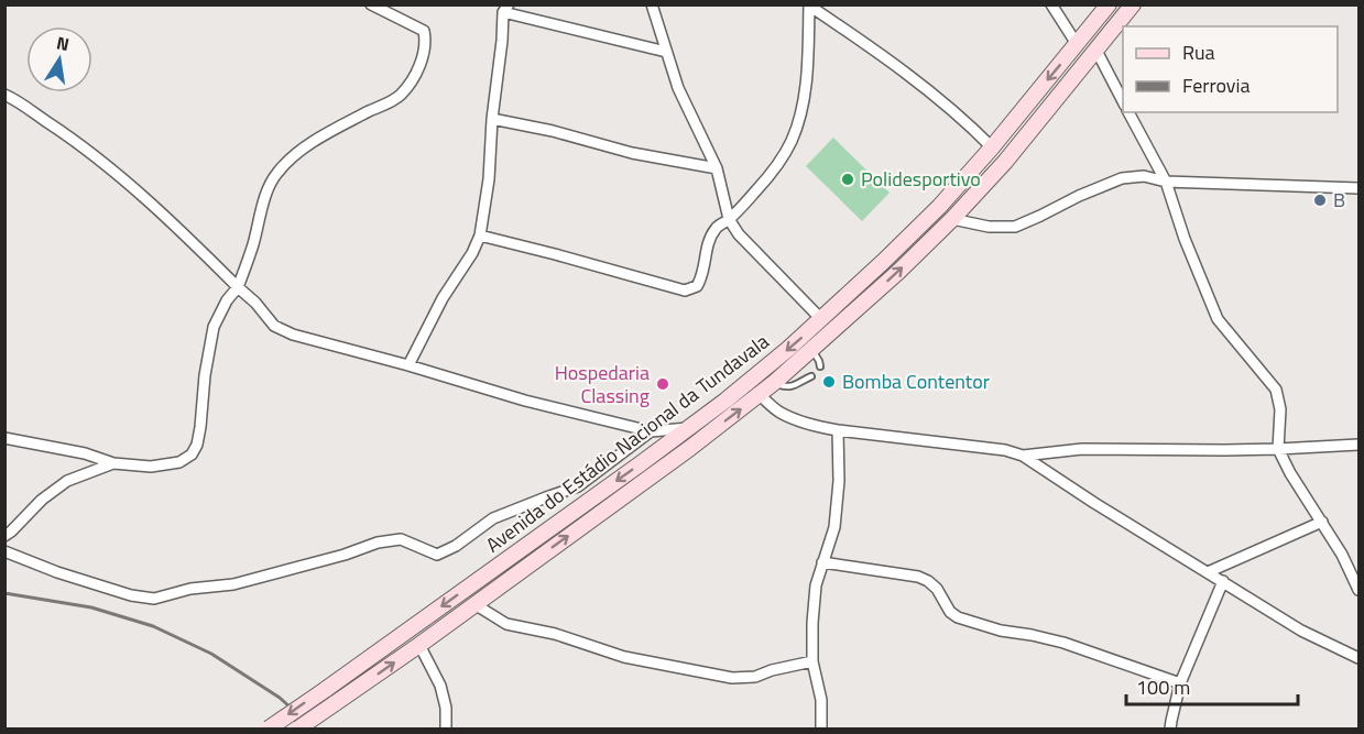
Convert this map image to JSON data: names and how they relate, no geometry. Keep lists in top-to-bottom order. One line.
{"streets":{"street":["Avenida do Estádio Nacional da Tundavala"]},"places":["Polidesportivo","B","Bomba Contentor","Hospedaria Classing"],"legend":["Rua","Ferrovia"],"scale_bar":"100 m","north":"top"}
